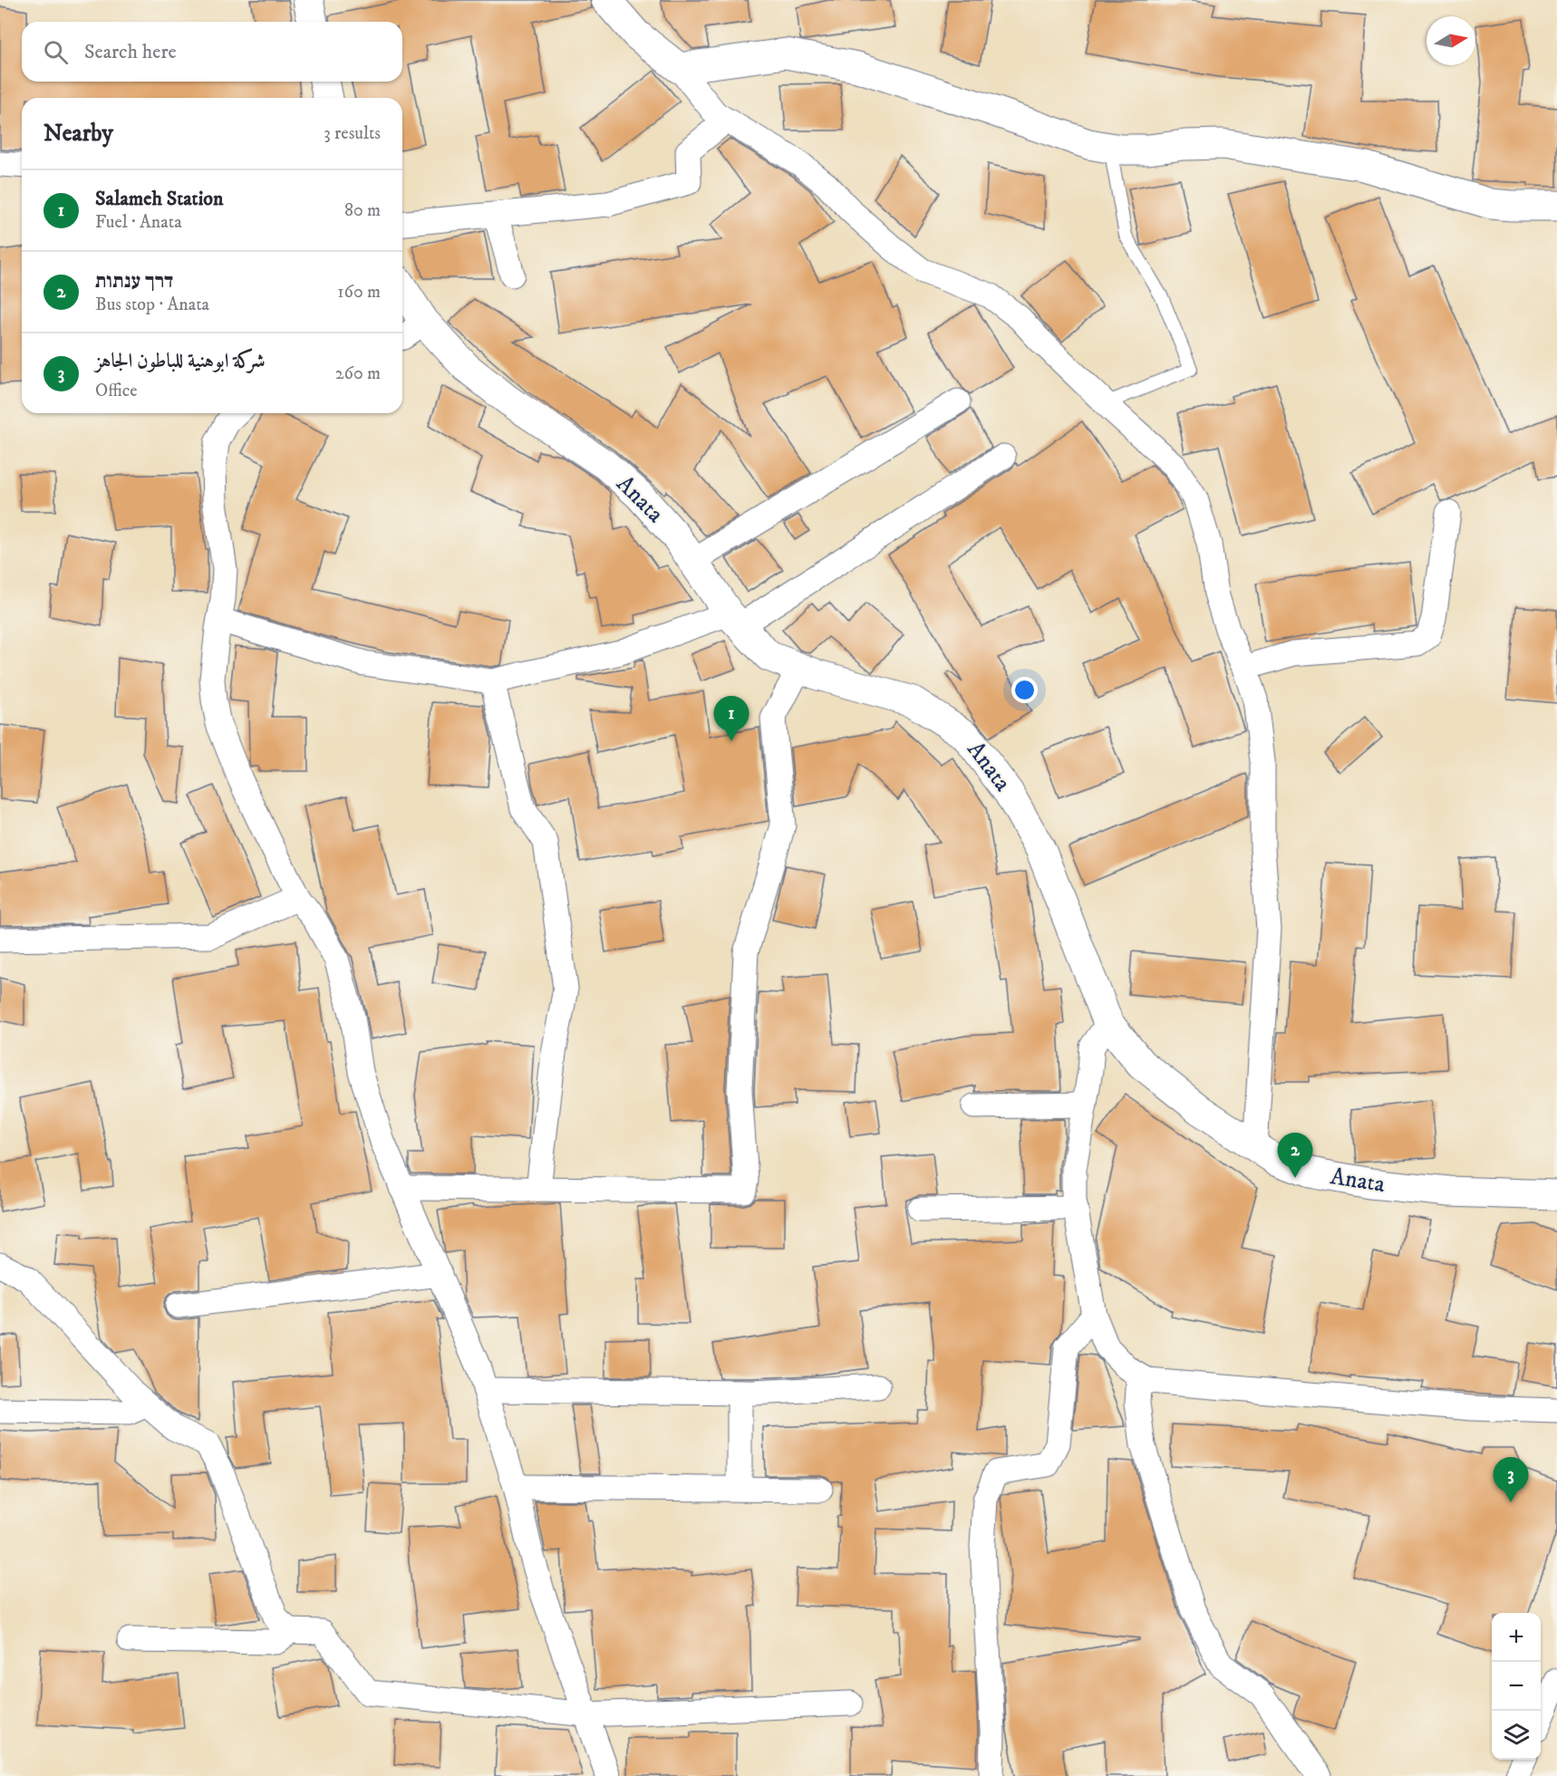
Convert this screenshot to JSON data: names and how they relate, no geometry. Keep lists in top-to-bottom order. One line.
{"streets":{"street":["Anata"]},"north":"right","page":{"search":"Search here","heading":["Nearby","3 results"],"list":[{"mark":"1","name":"Salameh Station","note":"Fuel · Anata","value":"80 m"},{"mark":"2","name":"דרך ענתות","note":"Bus stop · Anata","value":"160 m"},{"mark":"3","name":"شركة ابوهنية للباطون الجاهز","note":"Office","value":"260 m"}],"pins":["1","2","3"],"map_buttons":["+","−"]}}
